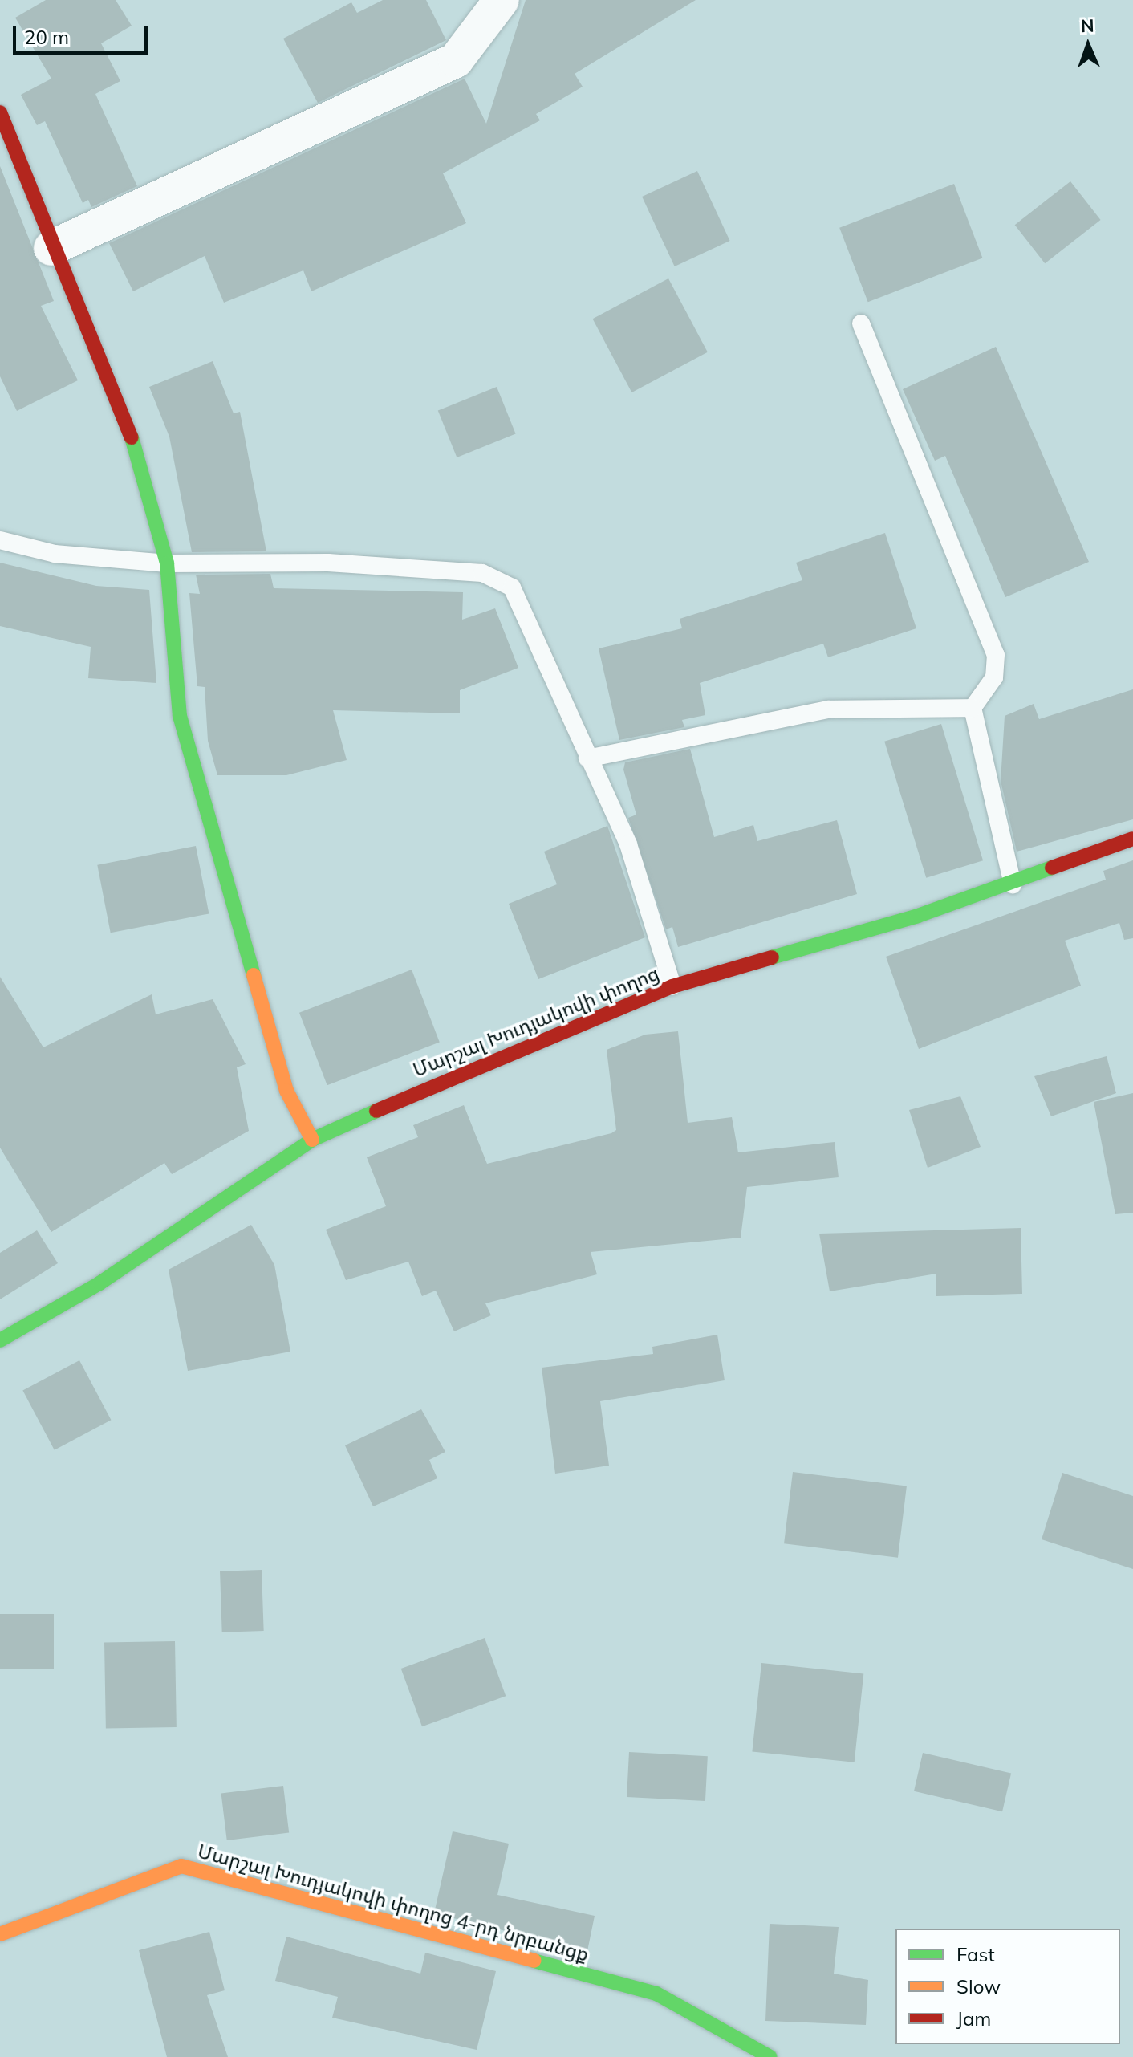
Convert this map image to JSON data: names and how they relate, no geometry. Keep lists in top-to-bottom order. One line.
{"streets":{"street":["Մարշալ Խուդյակովի փողոց","Մարշալ Խուդյակովի փողոց 4-րդ նրբանցք"]},"legend":["Fast","Slow","Jam"],"scale_bar":"20 m","north":"top"}
